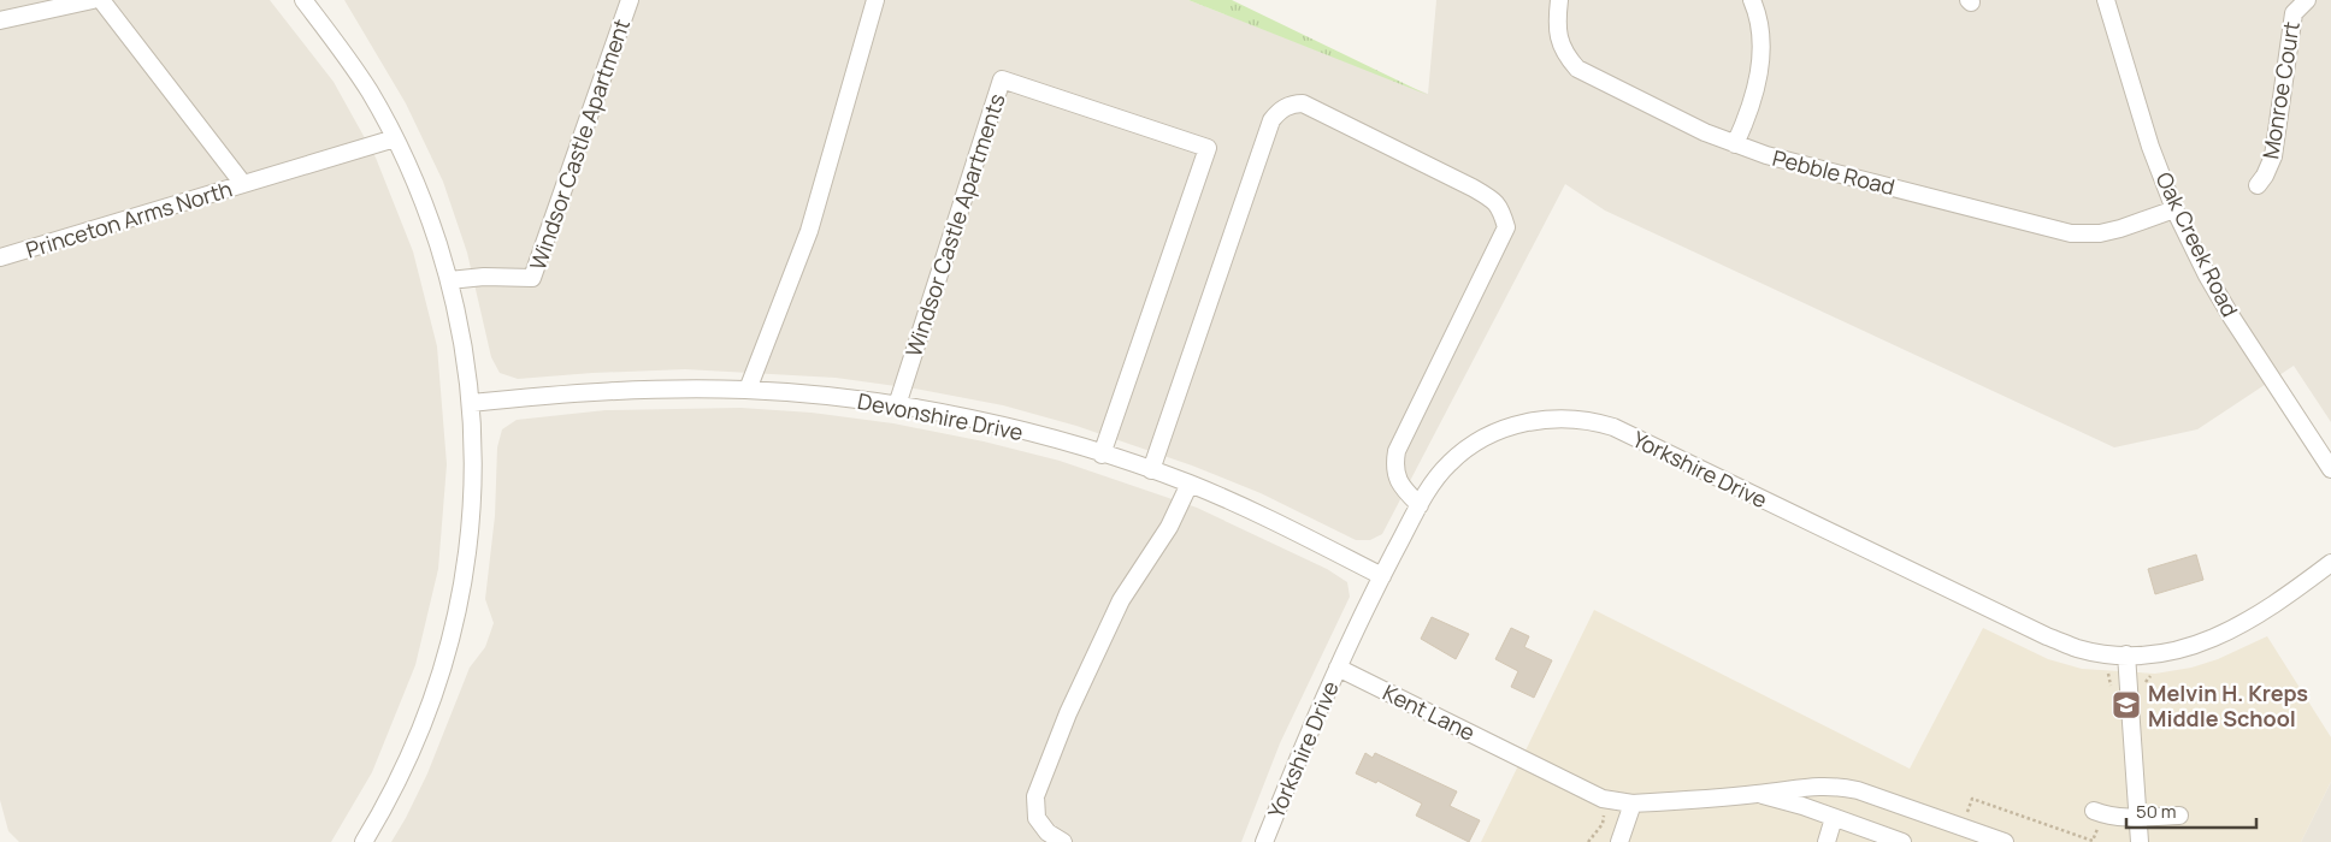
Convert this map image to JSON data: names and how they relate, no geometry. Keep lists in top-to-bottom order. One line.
{"streets":{"street":["Monroe Court","Windsor Castle Apartment","Pebble Road","Princeton Arms North","Windsor Castle Apartments","Oak Creek Road","Devonshire Drive","Yorkshire Drive","Kent Lane"]},"crossings":[["Pebble Road","Oak Creek Road"],["Windsor Castle Apartments","Devonshire Drive"],["Devonshire Drive","Yorkshire Drive"],["Yorkshire Drive","Kent Lane"]],"places":{"school or university":["Melvin H. Kreps Middle School"]},"scale_bar":"50 m"}
